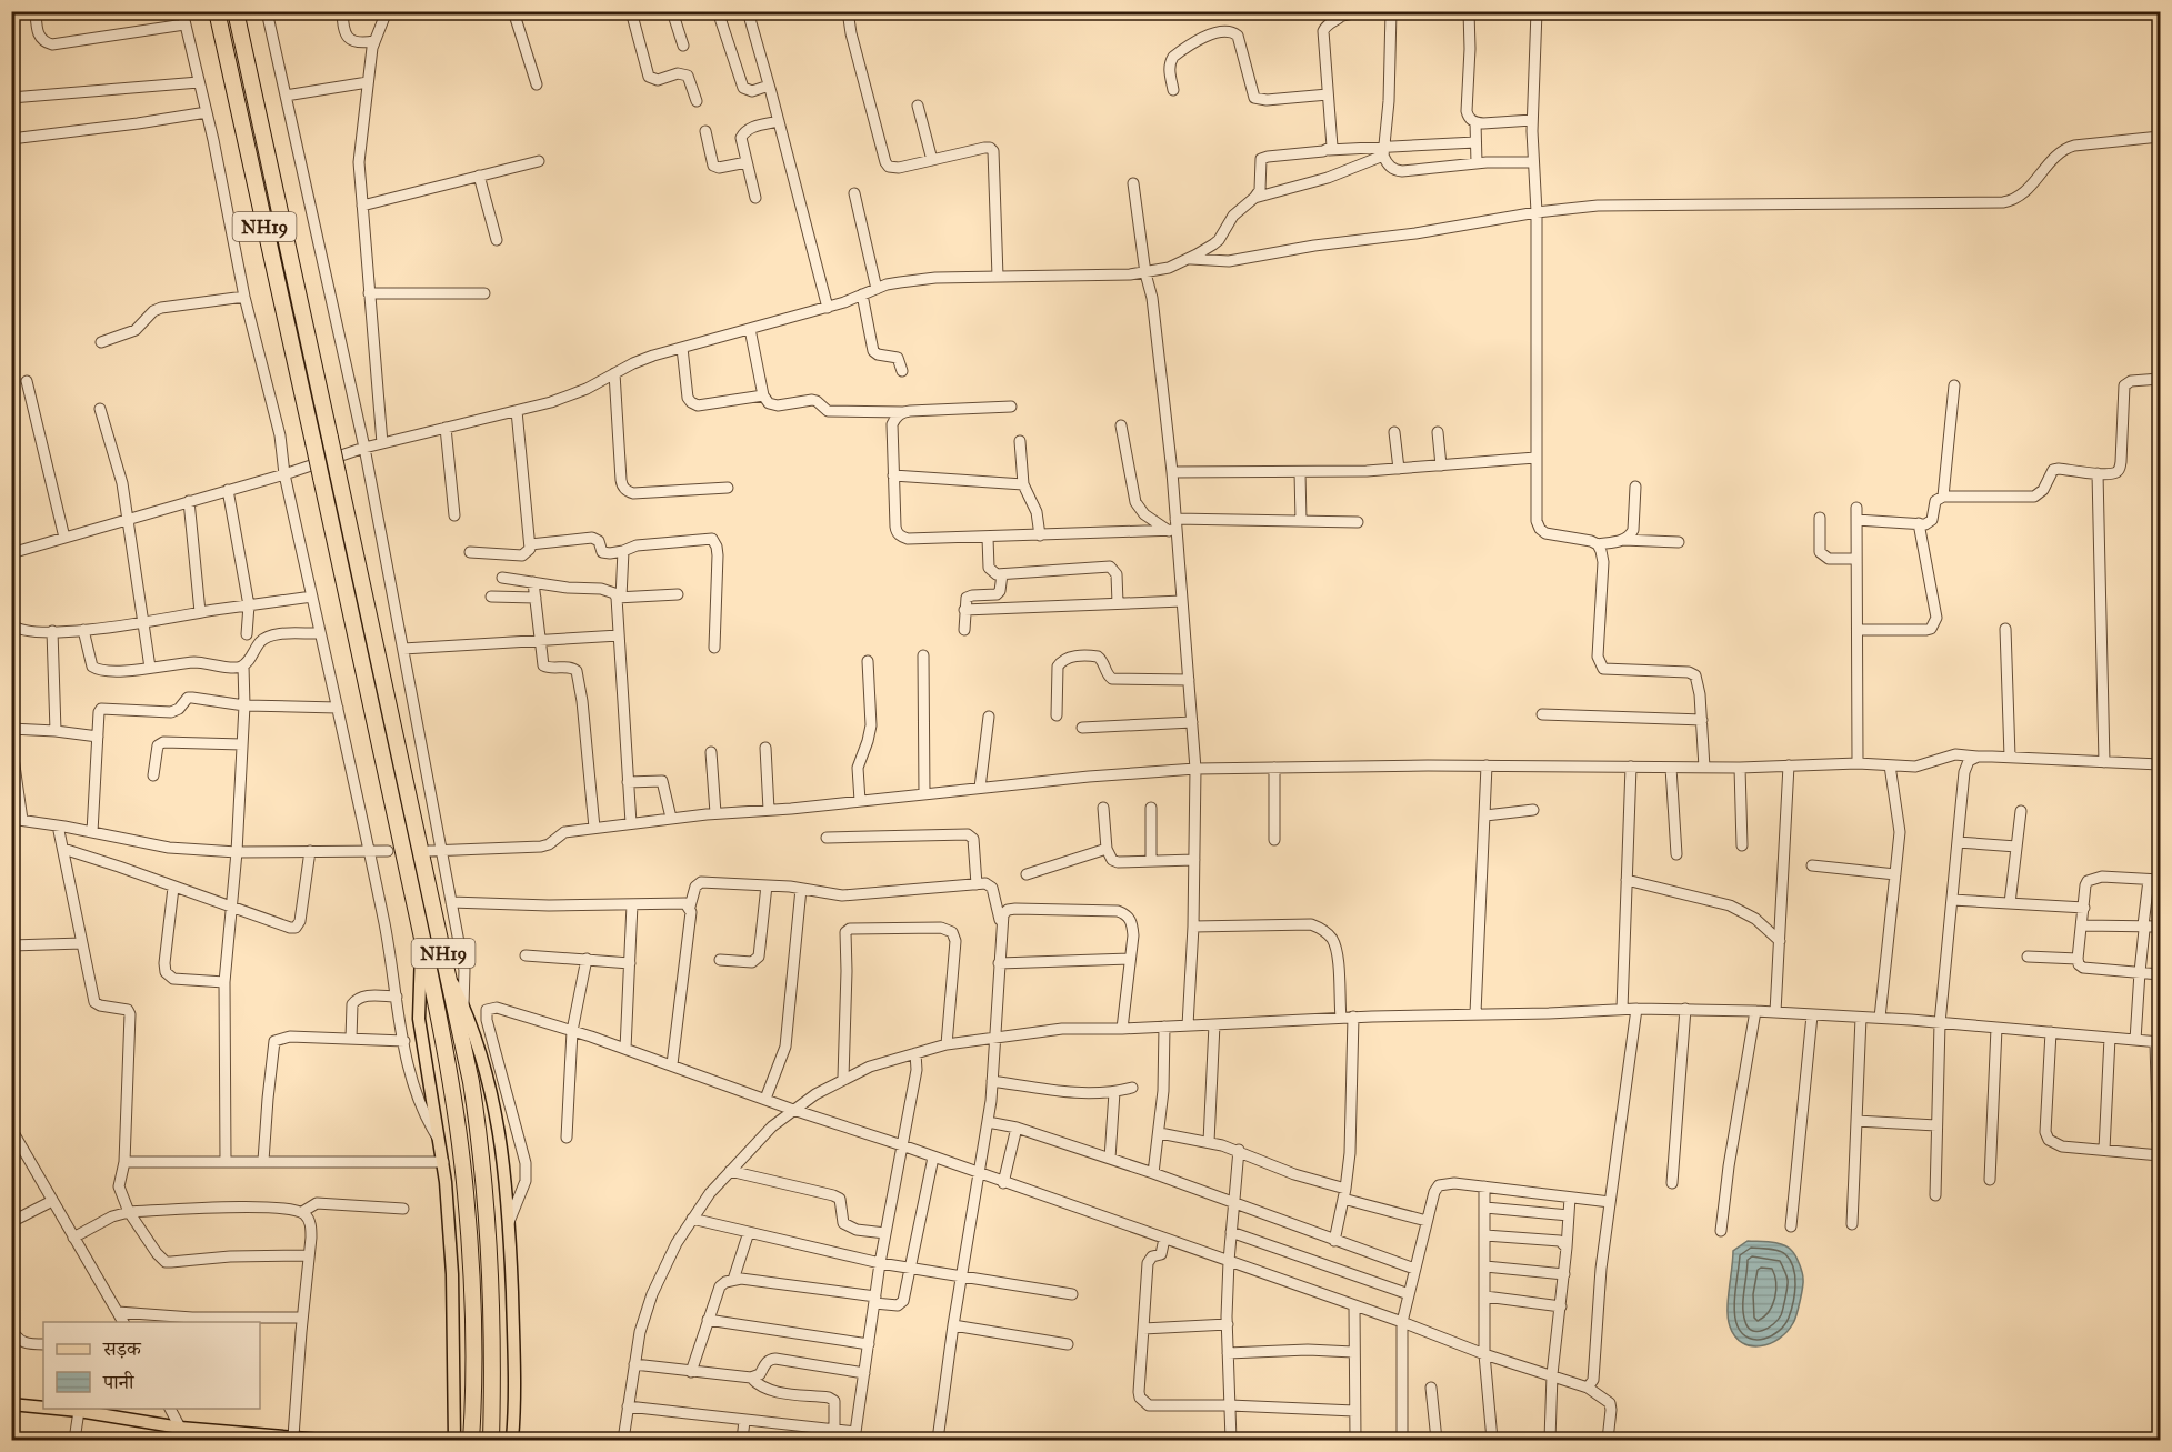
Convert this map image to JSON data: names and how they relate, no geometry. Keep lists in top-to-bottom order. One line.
{"streets":{"highway":["NH19"]},"legend":["सड़क","पानी"]}
